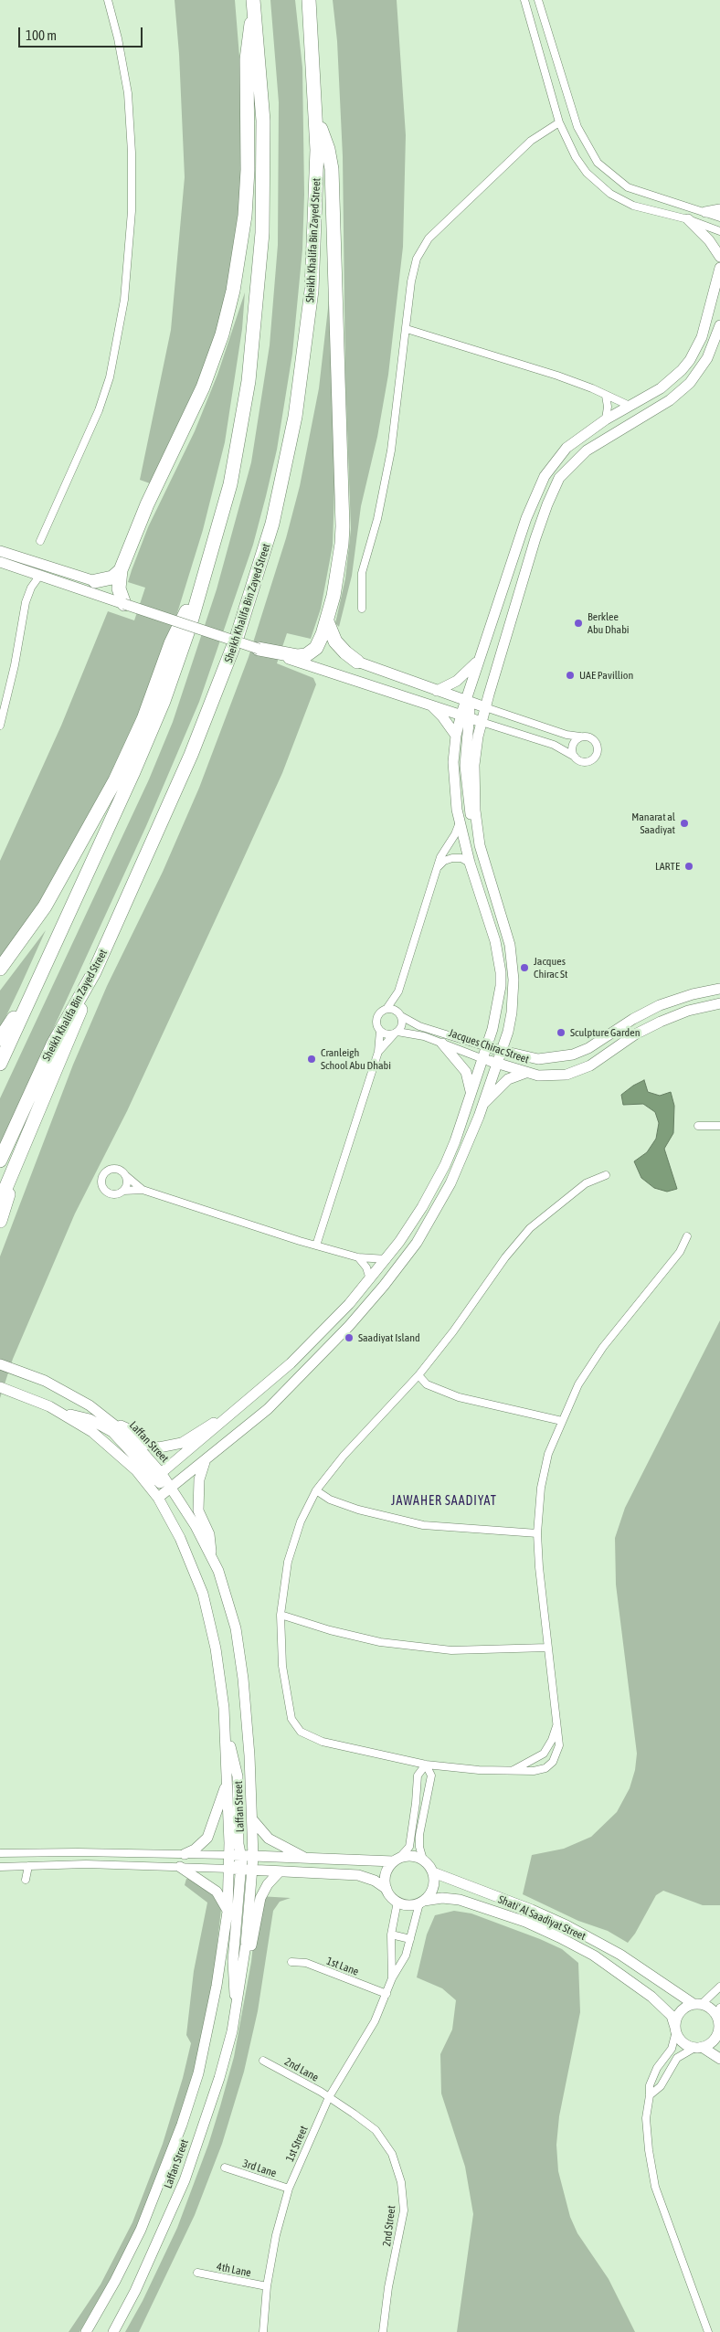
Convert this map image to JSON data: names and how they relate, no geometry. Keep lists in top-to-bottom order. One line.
{"streets":{"highway":["Sheikh Khalifa Bin Zayed Street"],"street":["Jacques Chirac Street","Laffan Street","Shati' Al Saadiyat Street","1st Lane","2nd Lane","1st Street","3rd Lane","2nd Street","4th Lane"]},"crossings":[["Shati' Al Saadiyat Street","1st Street"],["1st Lane","1st Street"],["2nd Lane","1st Street"],["2nd Lane","2nd Street"],["1st Street","3rd Lane"],["1st Street","2nd Street"],["1st Street","4th Lane"]],"districts":["JAWAHER SAADIYAT"],"places":["Berklee Abu Dhabi","UAE Pavillion","Manarat al Saadiyat","LARTE","Jacques Chirac St","Sculpture Garden","Cranleigh School Abu Dhabi","Saadiyat Island"],"scale_bar":"100 m"}
